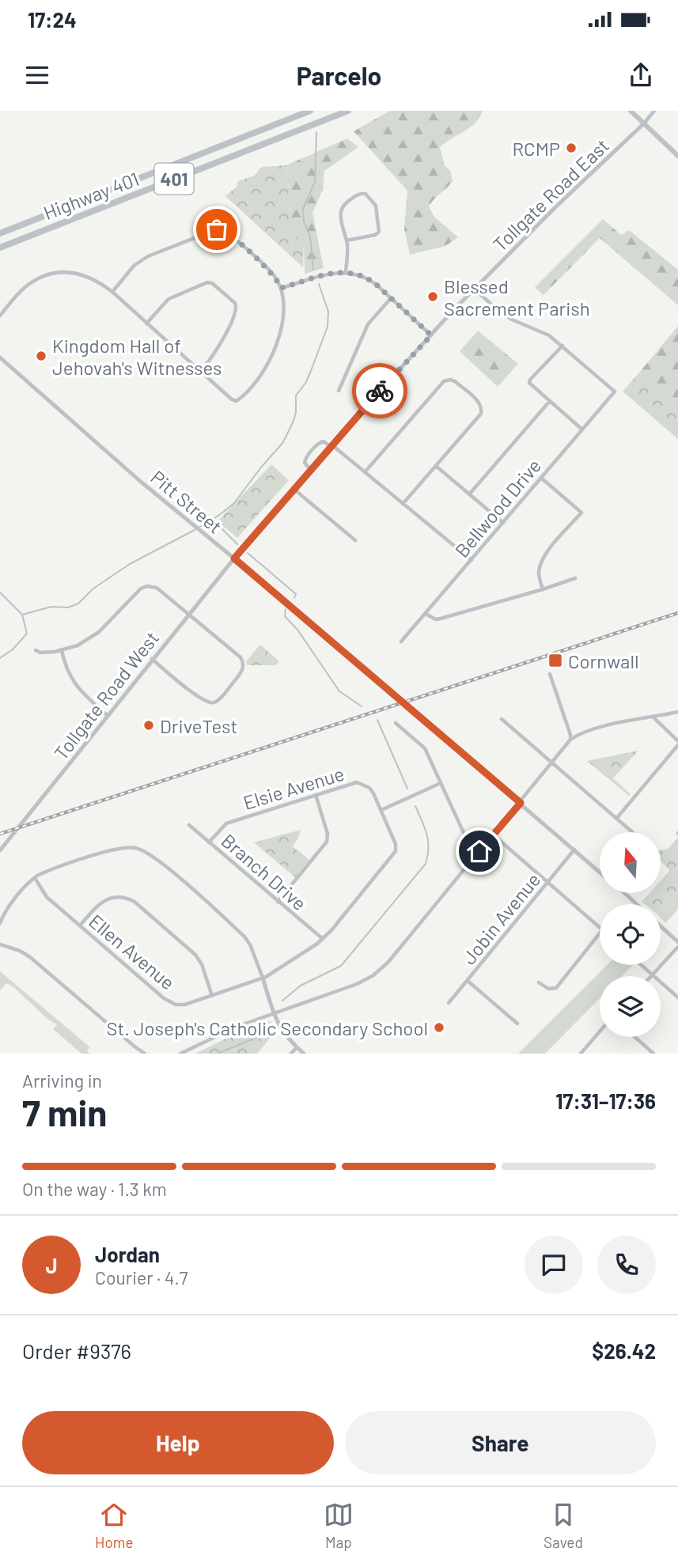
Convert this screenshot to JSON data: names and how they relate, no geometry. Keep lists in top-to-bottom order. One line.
{"streets":{"highway":["401","Highway 401"],"street":["Tollgate Road East","Pitt Street","Bellwood Drive","Tollgate Road West","Elsie Avenue","Branch Drive","Jobin Avenue","Ellen Avenue"]},"crossings":[["Tollgate Road East","Pitt Street"],["Tollgate Road East","Tollgate Road West"],["Pitt Street","Tollgate Road West"],["Pitt Street","Jobin Avenue"],["Elsie Avenue","Branch Drive"],["Elsie Avenue","Ellen Avenue"],["Branch Drive","Ellen Avenue"]],"places":{"other":["RCMP","Blessed Sacrement Parish","Kingdom Hall of Jehovah's Witnesses","DriveTest","St. Joseph's Catholic Secondary School"],"transit":["Cornwall"]},"north":"top","page":{"status":"17:24","header":"Parcelo","heading":["7 min","Arriving in","17:31–17:36"],"panel":["Jordan","Courier · 4.7","Order #9376","$26.42"],"bar":"On the way · 1.3 km","round":"J","buttons":["Help","Share"],"tabs":["Home","Map","Saved"]}}
